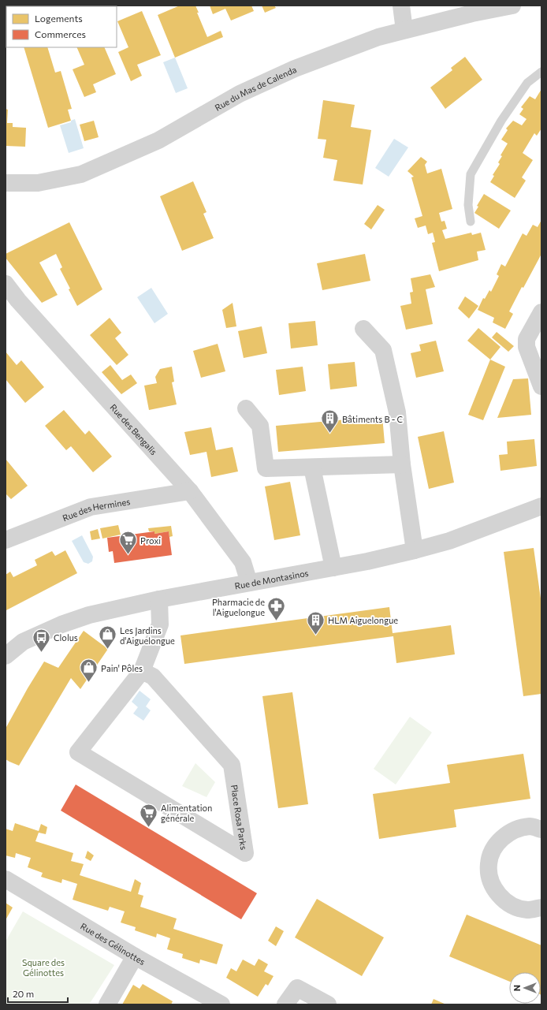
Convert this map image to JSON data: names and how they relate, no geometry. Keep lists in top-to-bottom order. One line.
{"streets":{"street":["Rue du Mas de Calenda","Rue des Bengalis","Rue des Hermines","Rue de Montasinos","Place Rosa Parks","Rue des Gélinottes"]},"crossings":[["Rue des Bengalis","Rue des Hermines"],["Rue des Bengalis","Rue de Montasinos"],["Rue de Montasinos","Place Rosa Parks"]],"parks":["Square des Gélinottes"],"places":{"building":["Bâtiments B - C","HLM Aiguelongue"],"supermarket":["Proxi","Alimentation générale"],"pharmacy":["Pharmacie de l'Aiguelongue"],"shop":["Les Jardins d'Aiguelongue","Pain' Pôles"],"bus stop":["Clolus"]},"legend":["Logements","Commerces"],"scale_bar":"20 m","north":"left"}
